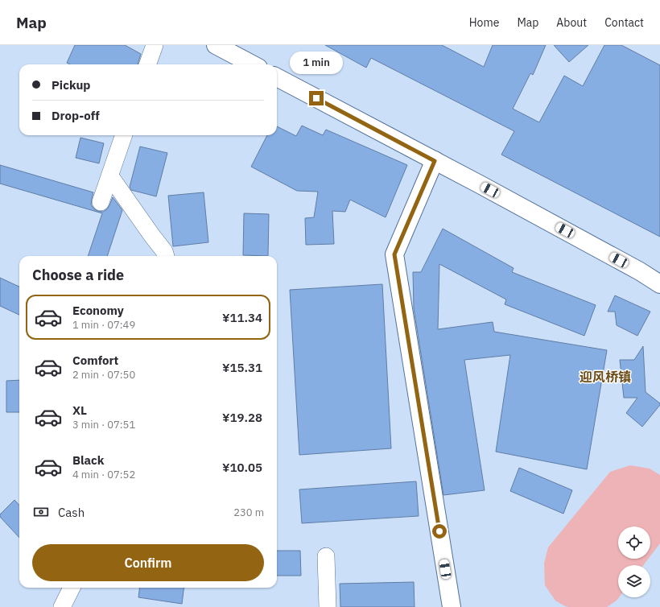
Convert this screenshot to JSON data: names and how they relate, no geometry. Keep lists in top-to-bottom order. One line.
{"districts":["迎风桥镇"],"page":{"header":"Map","nav":["Home","Map","About","Contact"],"bubble":"1 min","banner":["Pickup","Drop-off"],"heading":"Choose a ride","list":[{"name":"Economy","note":"1 min · 07:49","value":"¥11.34"},{"name":"Comfort","note":"2 min · 07:50","value":"¥15.31"},{"name":"XL","note":"3 min · 07:51","value":"¥19.28"},{"name":"Black","note":"4 min · 07:52","value":"¥10.05"}],"pay":["Cash","230 m"],"buttons":"Confirm"}}
